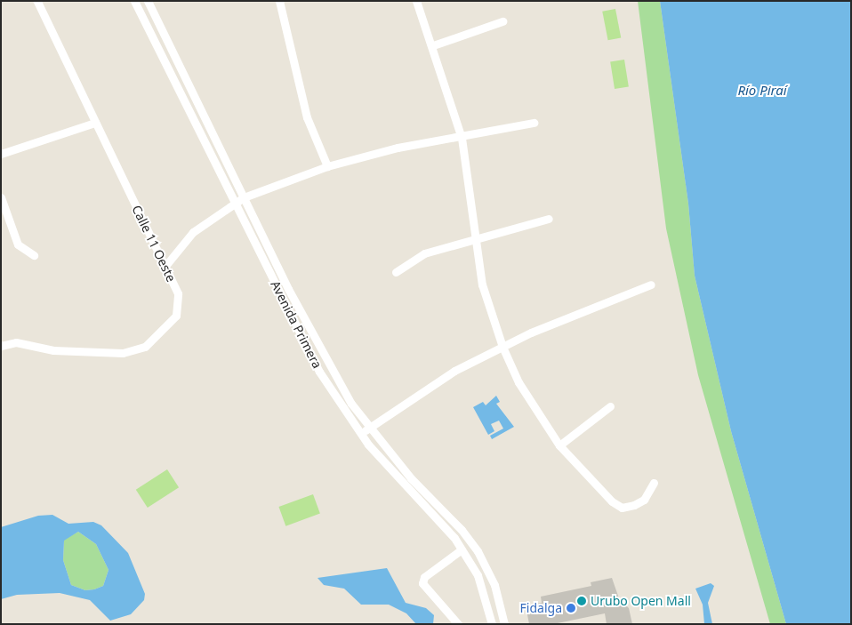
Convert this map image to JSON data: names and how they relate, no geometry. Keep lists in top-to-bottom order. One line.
{"streets":{"street":["Calle 11 Oeste","Avenida Primera"]},"water":["Río Piraí"],"places":["Urubo Open Mall","Fidalga"]}
